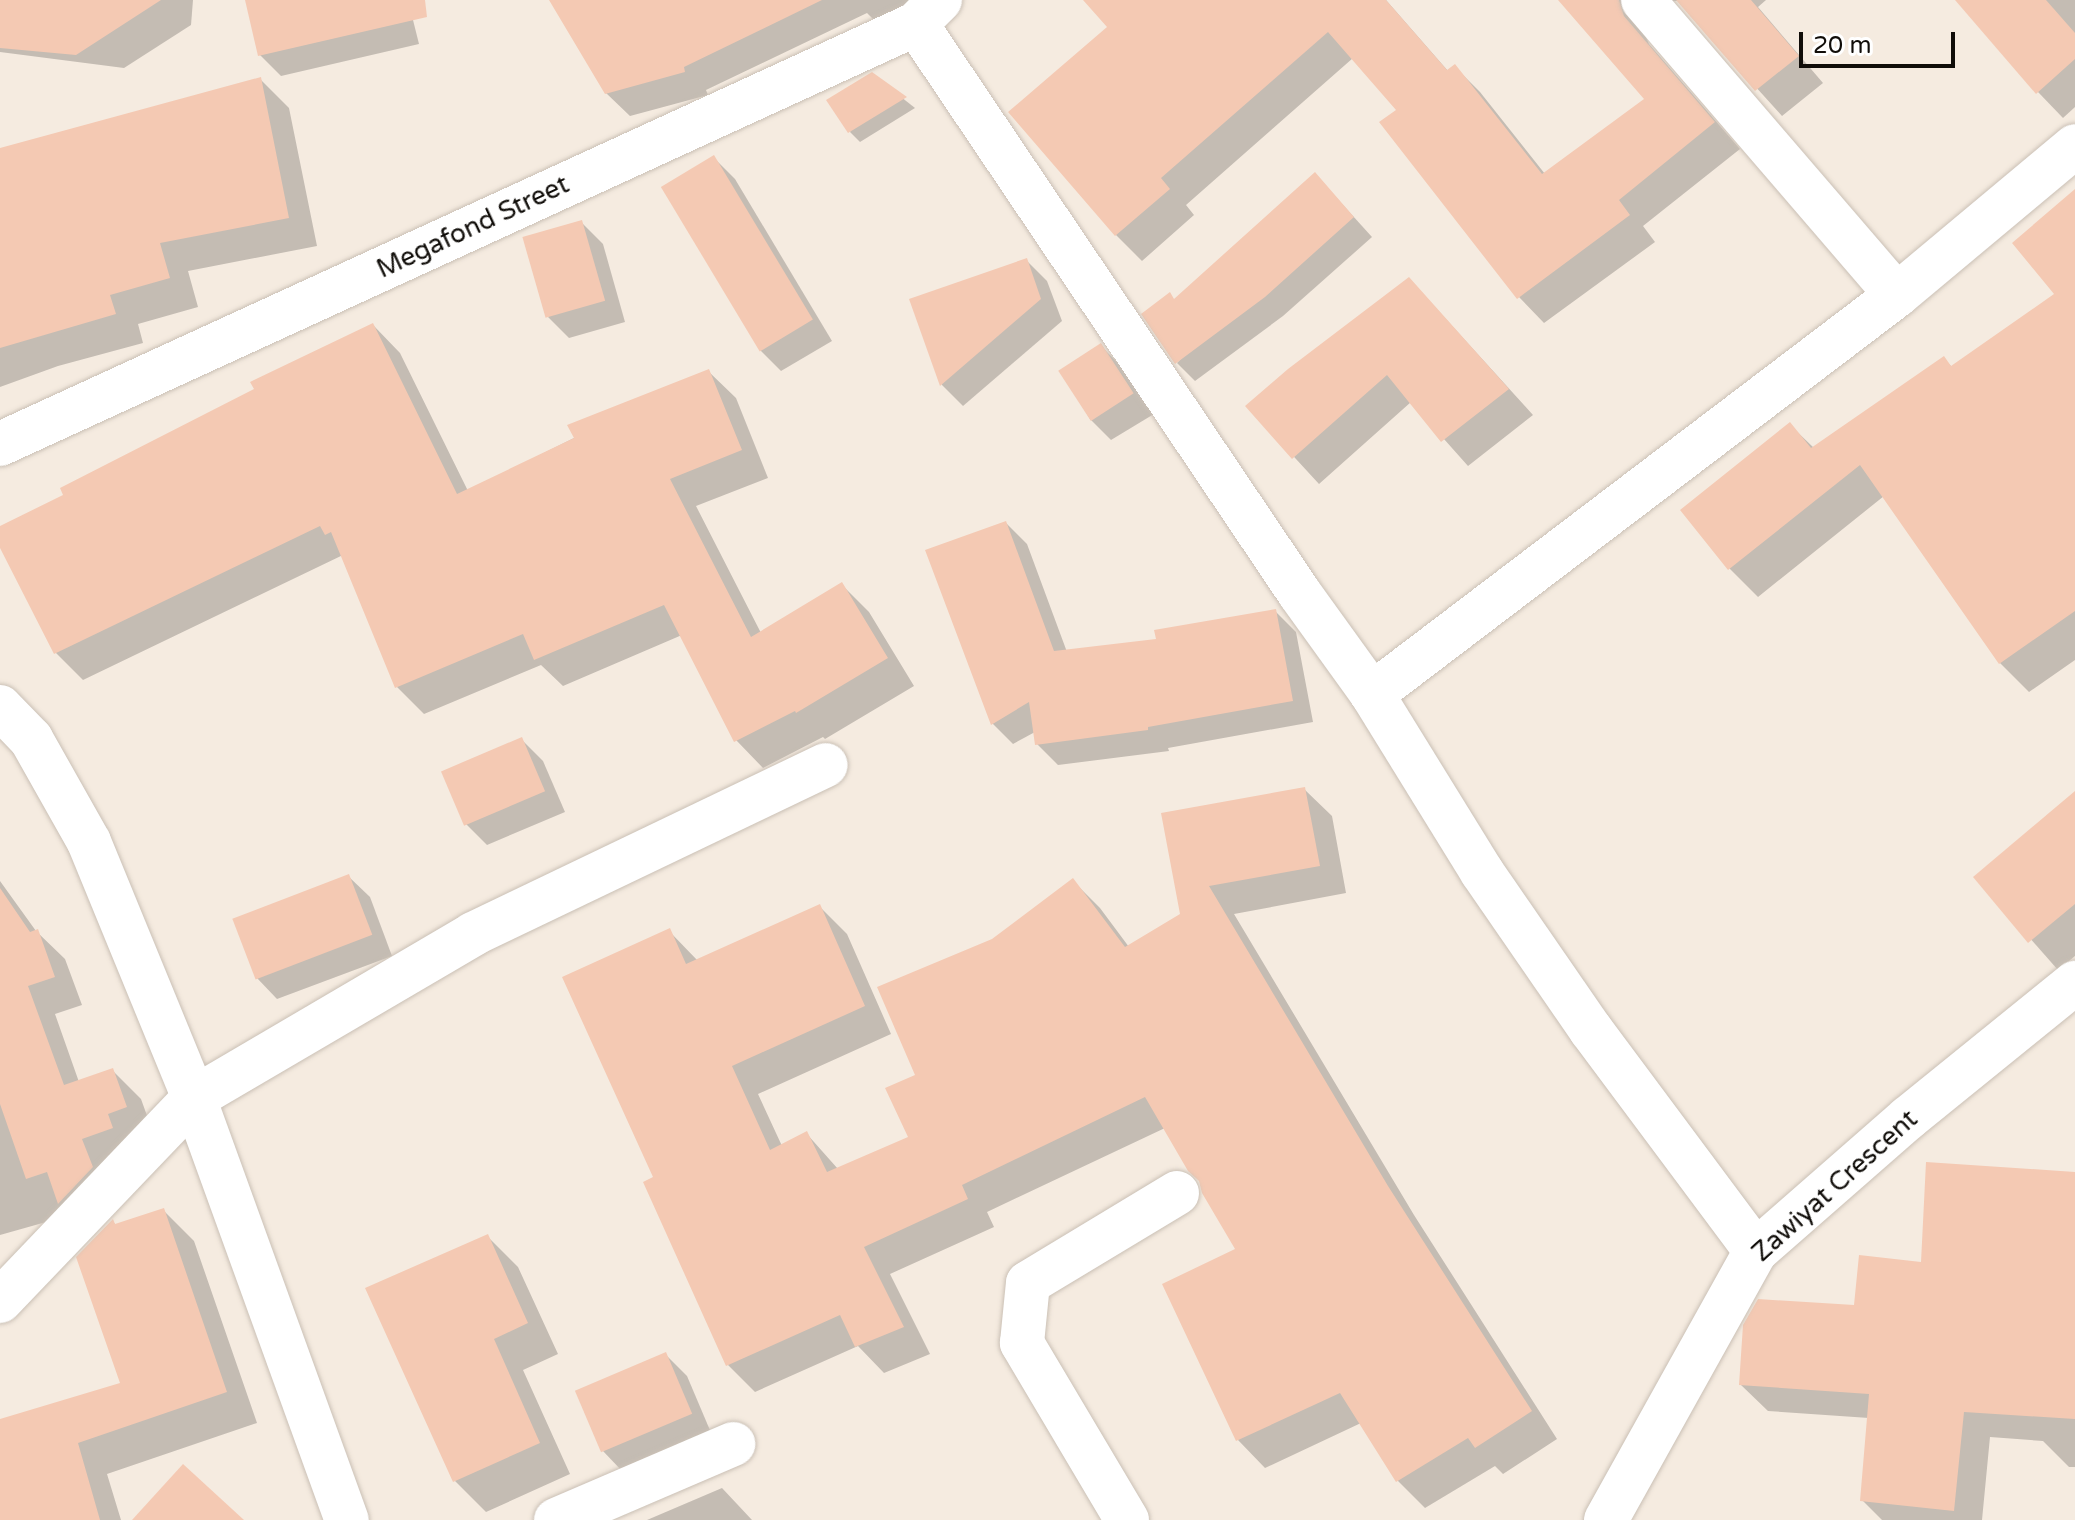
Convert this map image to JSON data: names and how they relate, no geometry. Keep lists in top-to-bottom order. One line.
{"streets":{"street":["Megafond Street","Zawiyat Crescent"]},"scale_bar":"20 m"}
